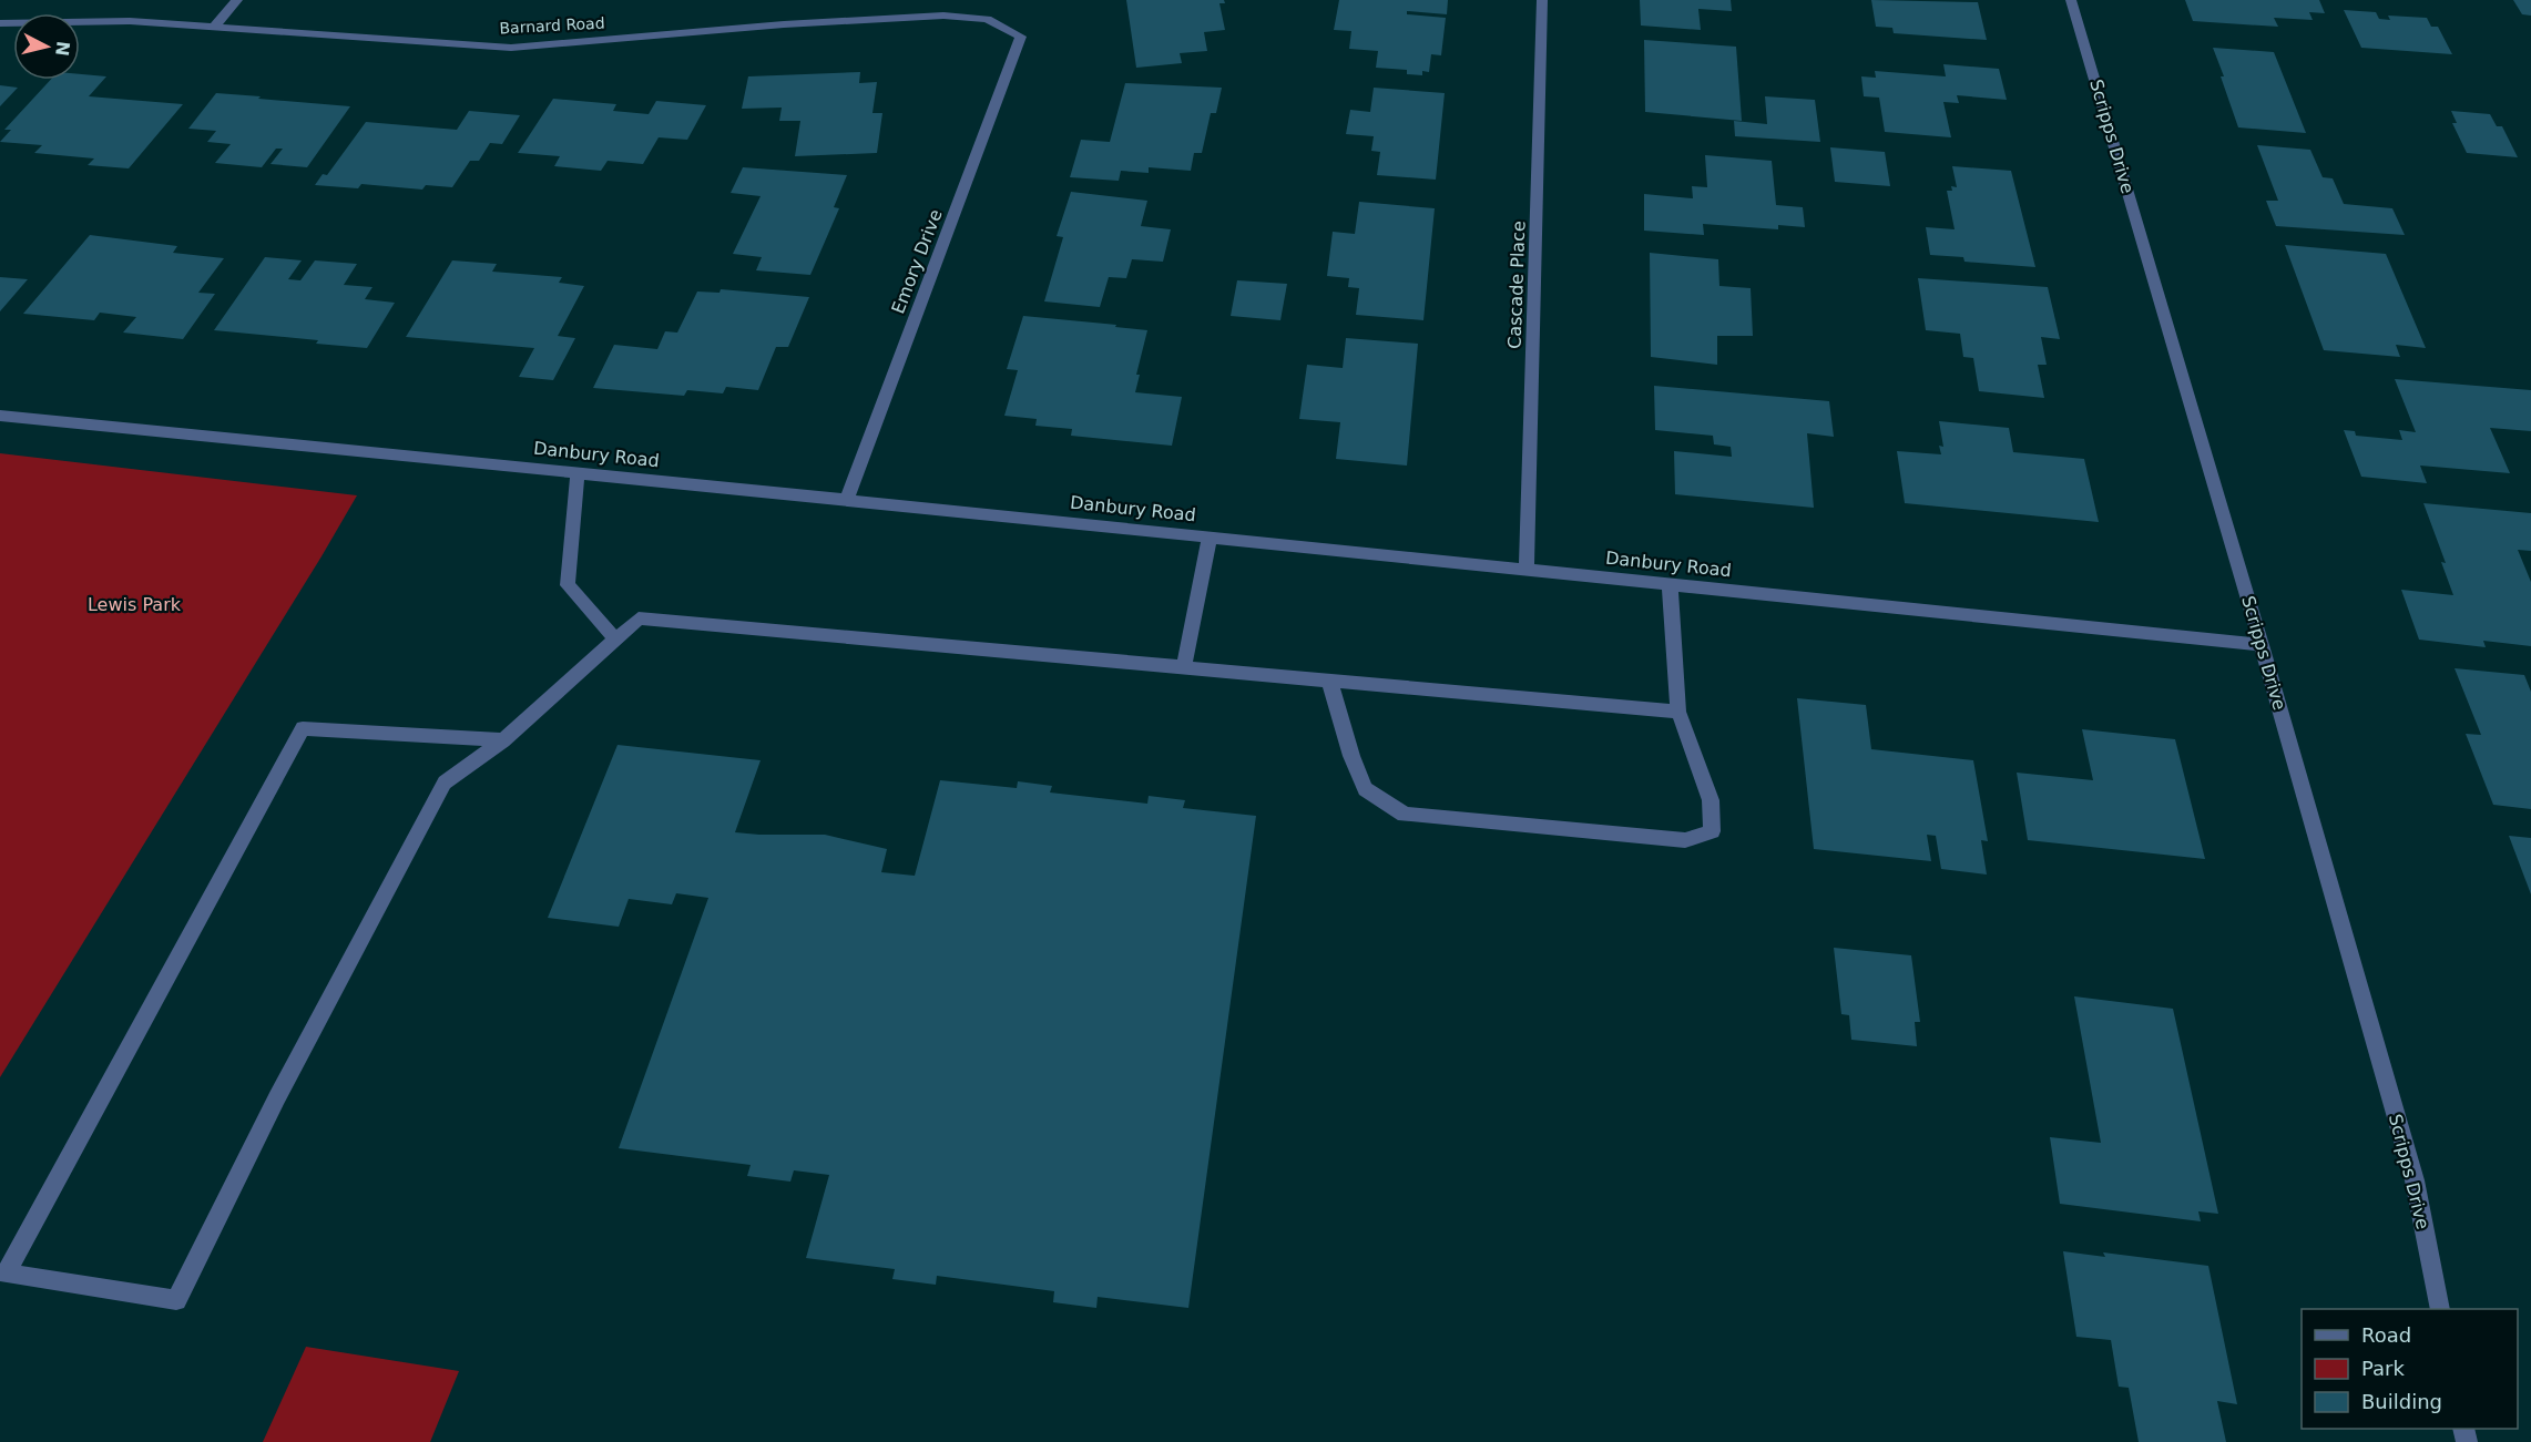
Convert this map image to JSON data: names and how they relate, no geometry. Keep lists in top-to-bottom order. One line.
{"streets":{"street":["Barnard Road","Scripps Drive","Emory Drive","Cascade Place","Danbury Road"]},"crossings":[["Barnard Road","Emory Drive"],["Scripps Drive","Danbury Road"],["Emory Drive","Danbury Road"],["Cascade Place","Danbury Road"]],"parks":["Lewis Park"],"legend":["Road","Park","Building"],"north":"right"}
